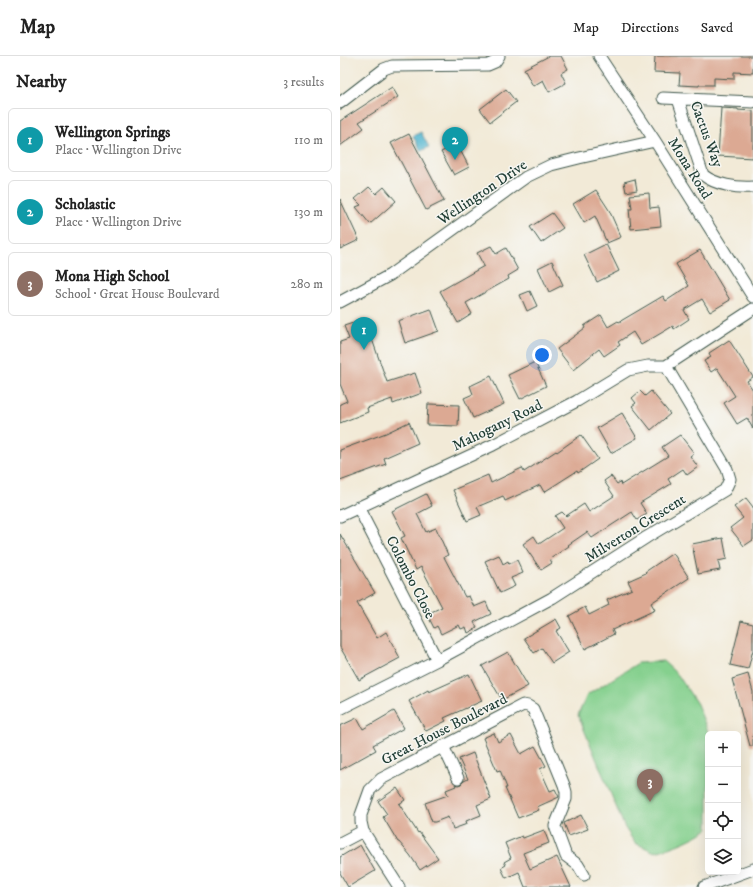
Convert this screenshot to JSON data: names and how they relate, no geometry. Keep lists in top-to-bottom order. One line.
{"streets":{"street":["Cactus Way","Mona Road","Wellington Drive","Mahogany Road","Milverton Crescent","Colombo Close","Great House Boulevard"]},"crossings":[["Mona Road","Wellington Drive"],["Mahogany Road","Milverton Crescent"],["Mahogany Road","Colombo Close"],["Milverton Crescent","Colombo Close"]],"page":{"header":"Map","nav":["Map","Directions","Saved"],"heading":["Nearby","3 results"],"list":[{"mark":"1","name":"Wellington Springs","note":"Place · Wellington Drive","value":"110 m"},{"mark":"2","name":"Scholastic","note":"Place · Wellington Drive","value":"130 m"},{"mark":"3","name":"Mona High School","note":"School · Great House Boulevard","value":"280 m"}],"pins":["2","1","3"],"map_buttons":["+","−"]}}
